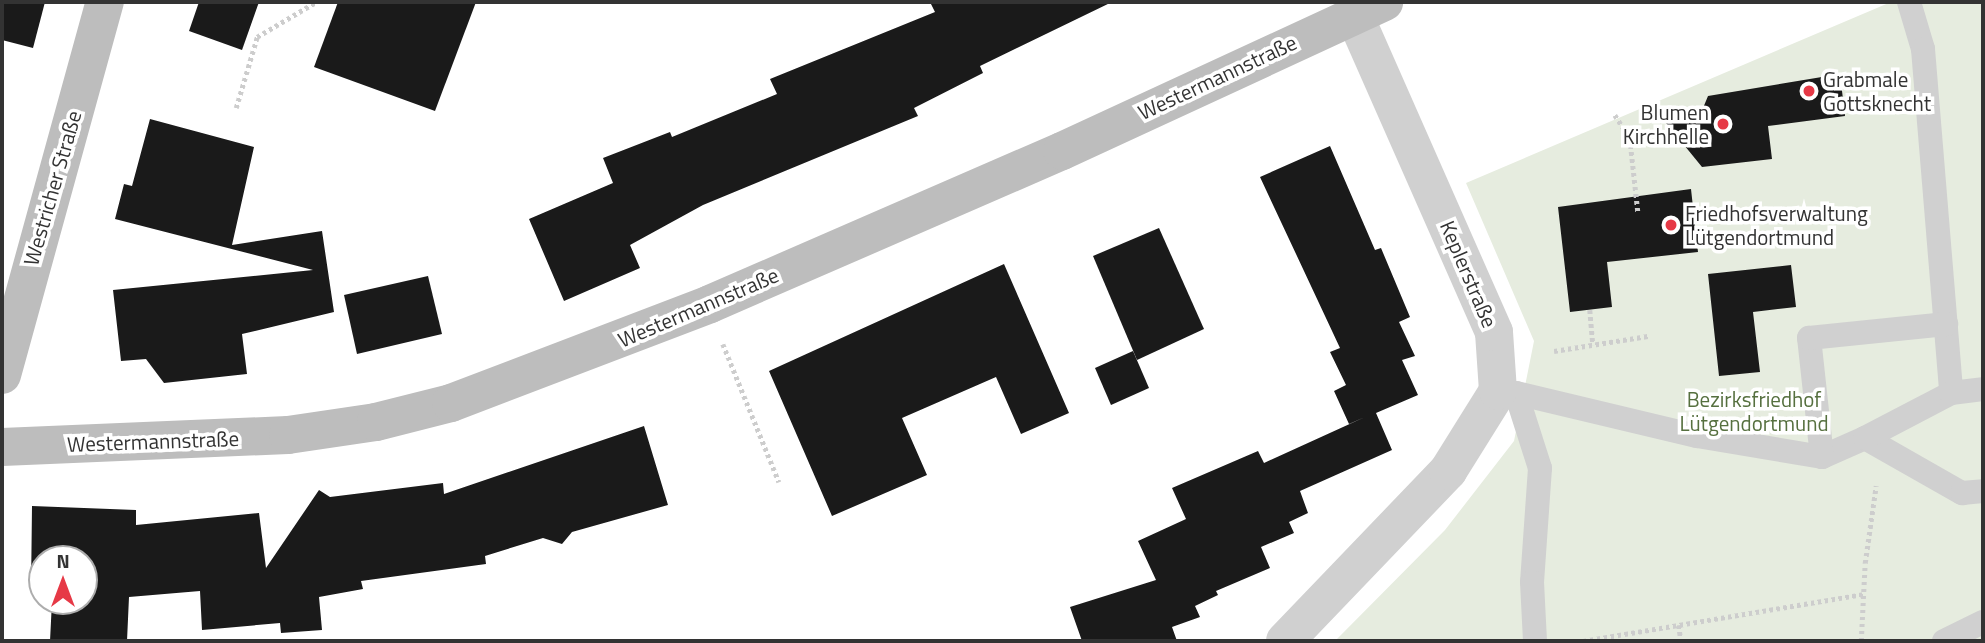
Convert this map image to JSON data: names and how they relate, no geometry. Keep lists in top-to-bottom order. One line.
{"streets":{"street":["Westermannstraße","Westricher Straße","Keplerstraße"]},"crossings":[["Westermannstraße","Keplerstraße"]],"parks":["Bezirksfriedhof Lütgendortmund"],"places":["Grabmale Gottsknecht","Blumen Kirchhelle","Friedhofsverwaltung Lütgendortmund"],"north":"top"}
